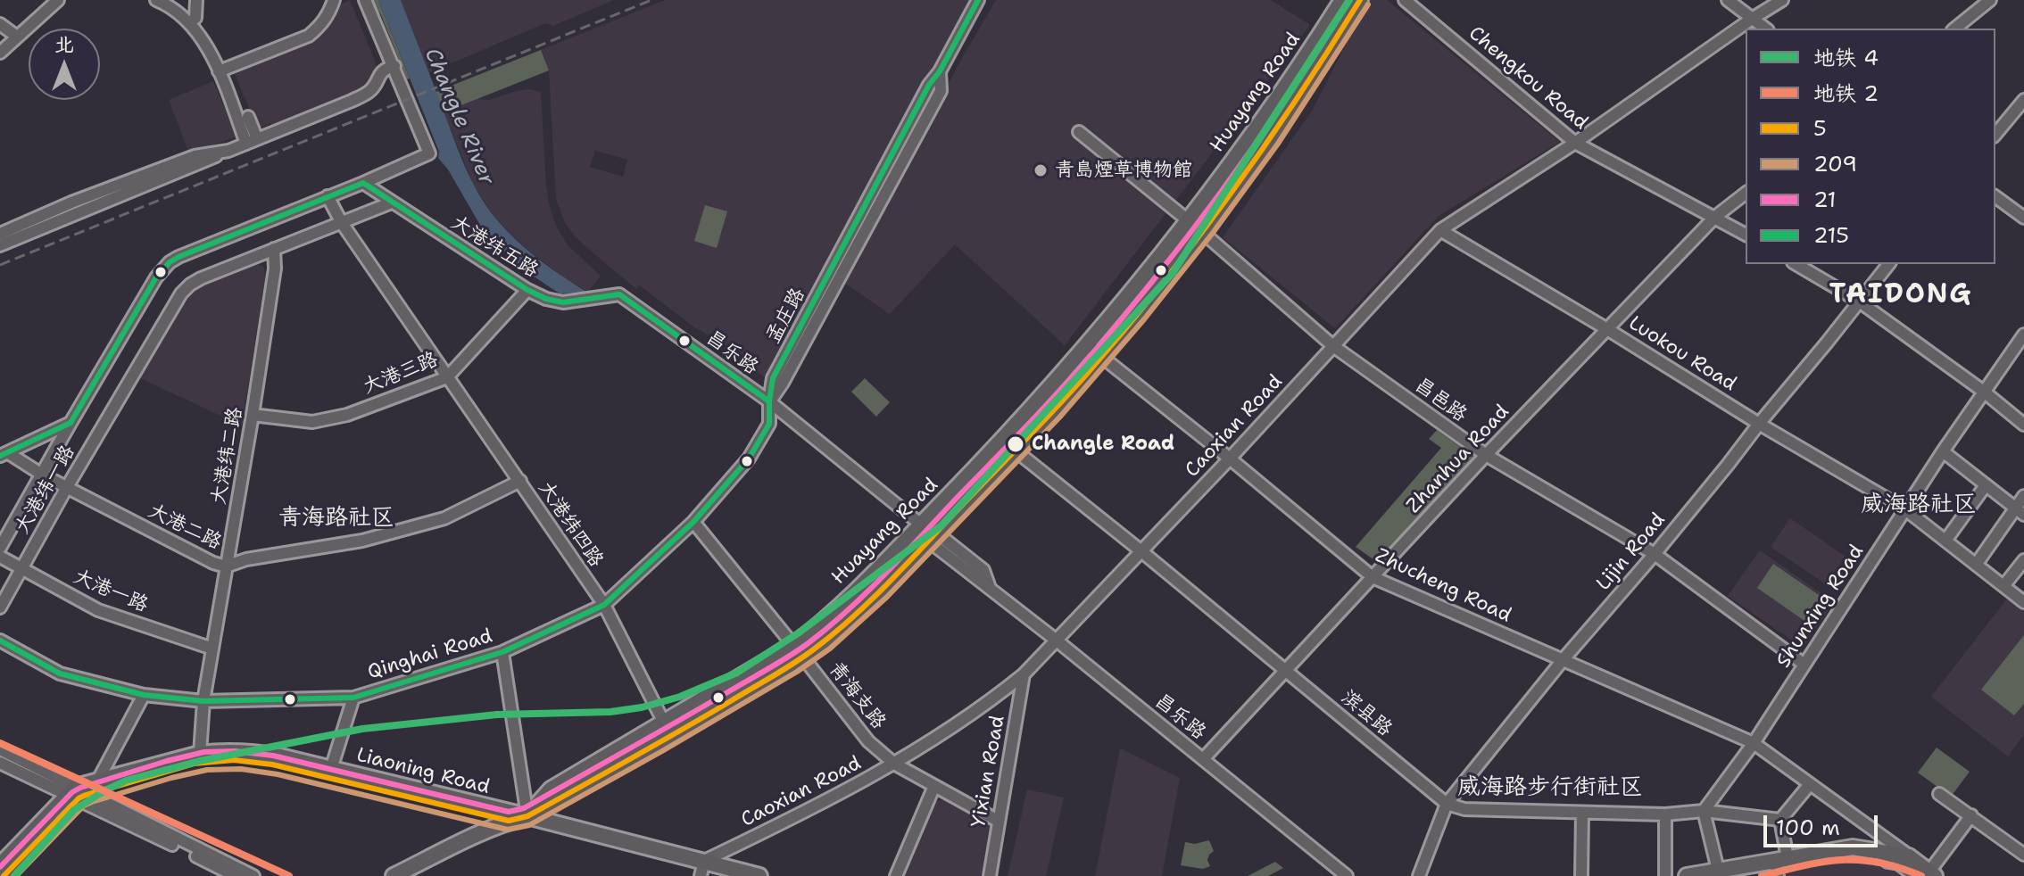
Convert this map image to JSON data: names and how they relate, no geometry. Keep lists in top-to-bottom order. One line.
{"streets":{"main road":["Huayang Road","Liaoning Road"],"street":["Chengkou Road","大港纬五路","孟庄路","昌乐路","Luokou Road","大港三路","昌邑路","Caoxian Road","大港纬二路","Zhanhua Road","大港纬一路","大港纬四路","大港二路","Lijin Road","Zhucheng Road","大港一路","Shunxing Road","Qinghai Road","青海支路","滨县路","Yixian Road"]},"crossings":[["Chengkou Road","Caoxian Road"],["Chengkou Road","Zhanhua Road"],["Huayang Road","昌乐路"],["Huayang Road","昌邑路"],["Huayang Road","大港纬四路"],["Huayang Road","Zhucheng Road"],["Huayang Road","青海支路"],["Huayang Road","滨县路"],["Huayang Road","Liaoning Road"],["大港纬五路","昌乐路"],["大港纬五路","大港三路"],["大港纬五路","大港纬一路"],["孟庄路","昌乐路"],["孟庄路","Qinghai Road"],["昌乐路","Caoxian Road"],["昌乐路","Zhanhua Road"],["昌乐路","Qinghai Road"],["Luokou Road","Caoxian Road"],["Luokou Road","Zhanhua Road"],["Luokou Road","Lijin Road"],["Luokou Road","Shunxing Road"],["大港三路","大港纬二路"],["大港三路","大港纬四路"],["昌邑路","Caoxian Road"],["昌邑路","Zhanhua Road"],["昌邑路","Lijin Road"],["昌邑路","Shunxing Road"],["Caoxian Road","Zhucheng Road"],["Caoxian Road","青海支路"],["Caoxian Road","滨县路"],["Caoxian Road","Liaoning Road"],["Caoxian Road","Yixian Road"],["大港纬二路","大港纬一路"],["大港纬二路","大港二路"],["大港纬二路","大港一路"],["大港纬二路","Qinghai Road"],["大港纬二路","Liaoning Road"],["Zhanhua Road","Zhucheng Road"],["Zhanhua Road","滨县路"],["大港纬一路","大港纬四路"],["大港纬一路","大港二路"],["大港纬一路","大港一路"],["大港纬四路","大港二路"],["大港纬四路","Qinghai Road"],["Lijin Road","Zhucheng Road"],["Lijin Road","滨县路"],["Zhucheng Road","Shunxing Road"],["Shunxing Road","滨县路"],["Qinghai Road","青海支路"],["青海支路","Yixian Road"]],"districts":["TAIDONG","威海路社区","青海路社区","威海路步行街社区"],"water":["Changle River"],"places":["青島煙草博物館","Changle Road"],"lines":["metro line 4","transit line 5","transit line 21","transit line 215","transit line 209","metro line 2"],"legend":["地铁 4","地铁 2","5","209","21","215"],"scale_bar":"100 m","north":"top"}
